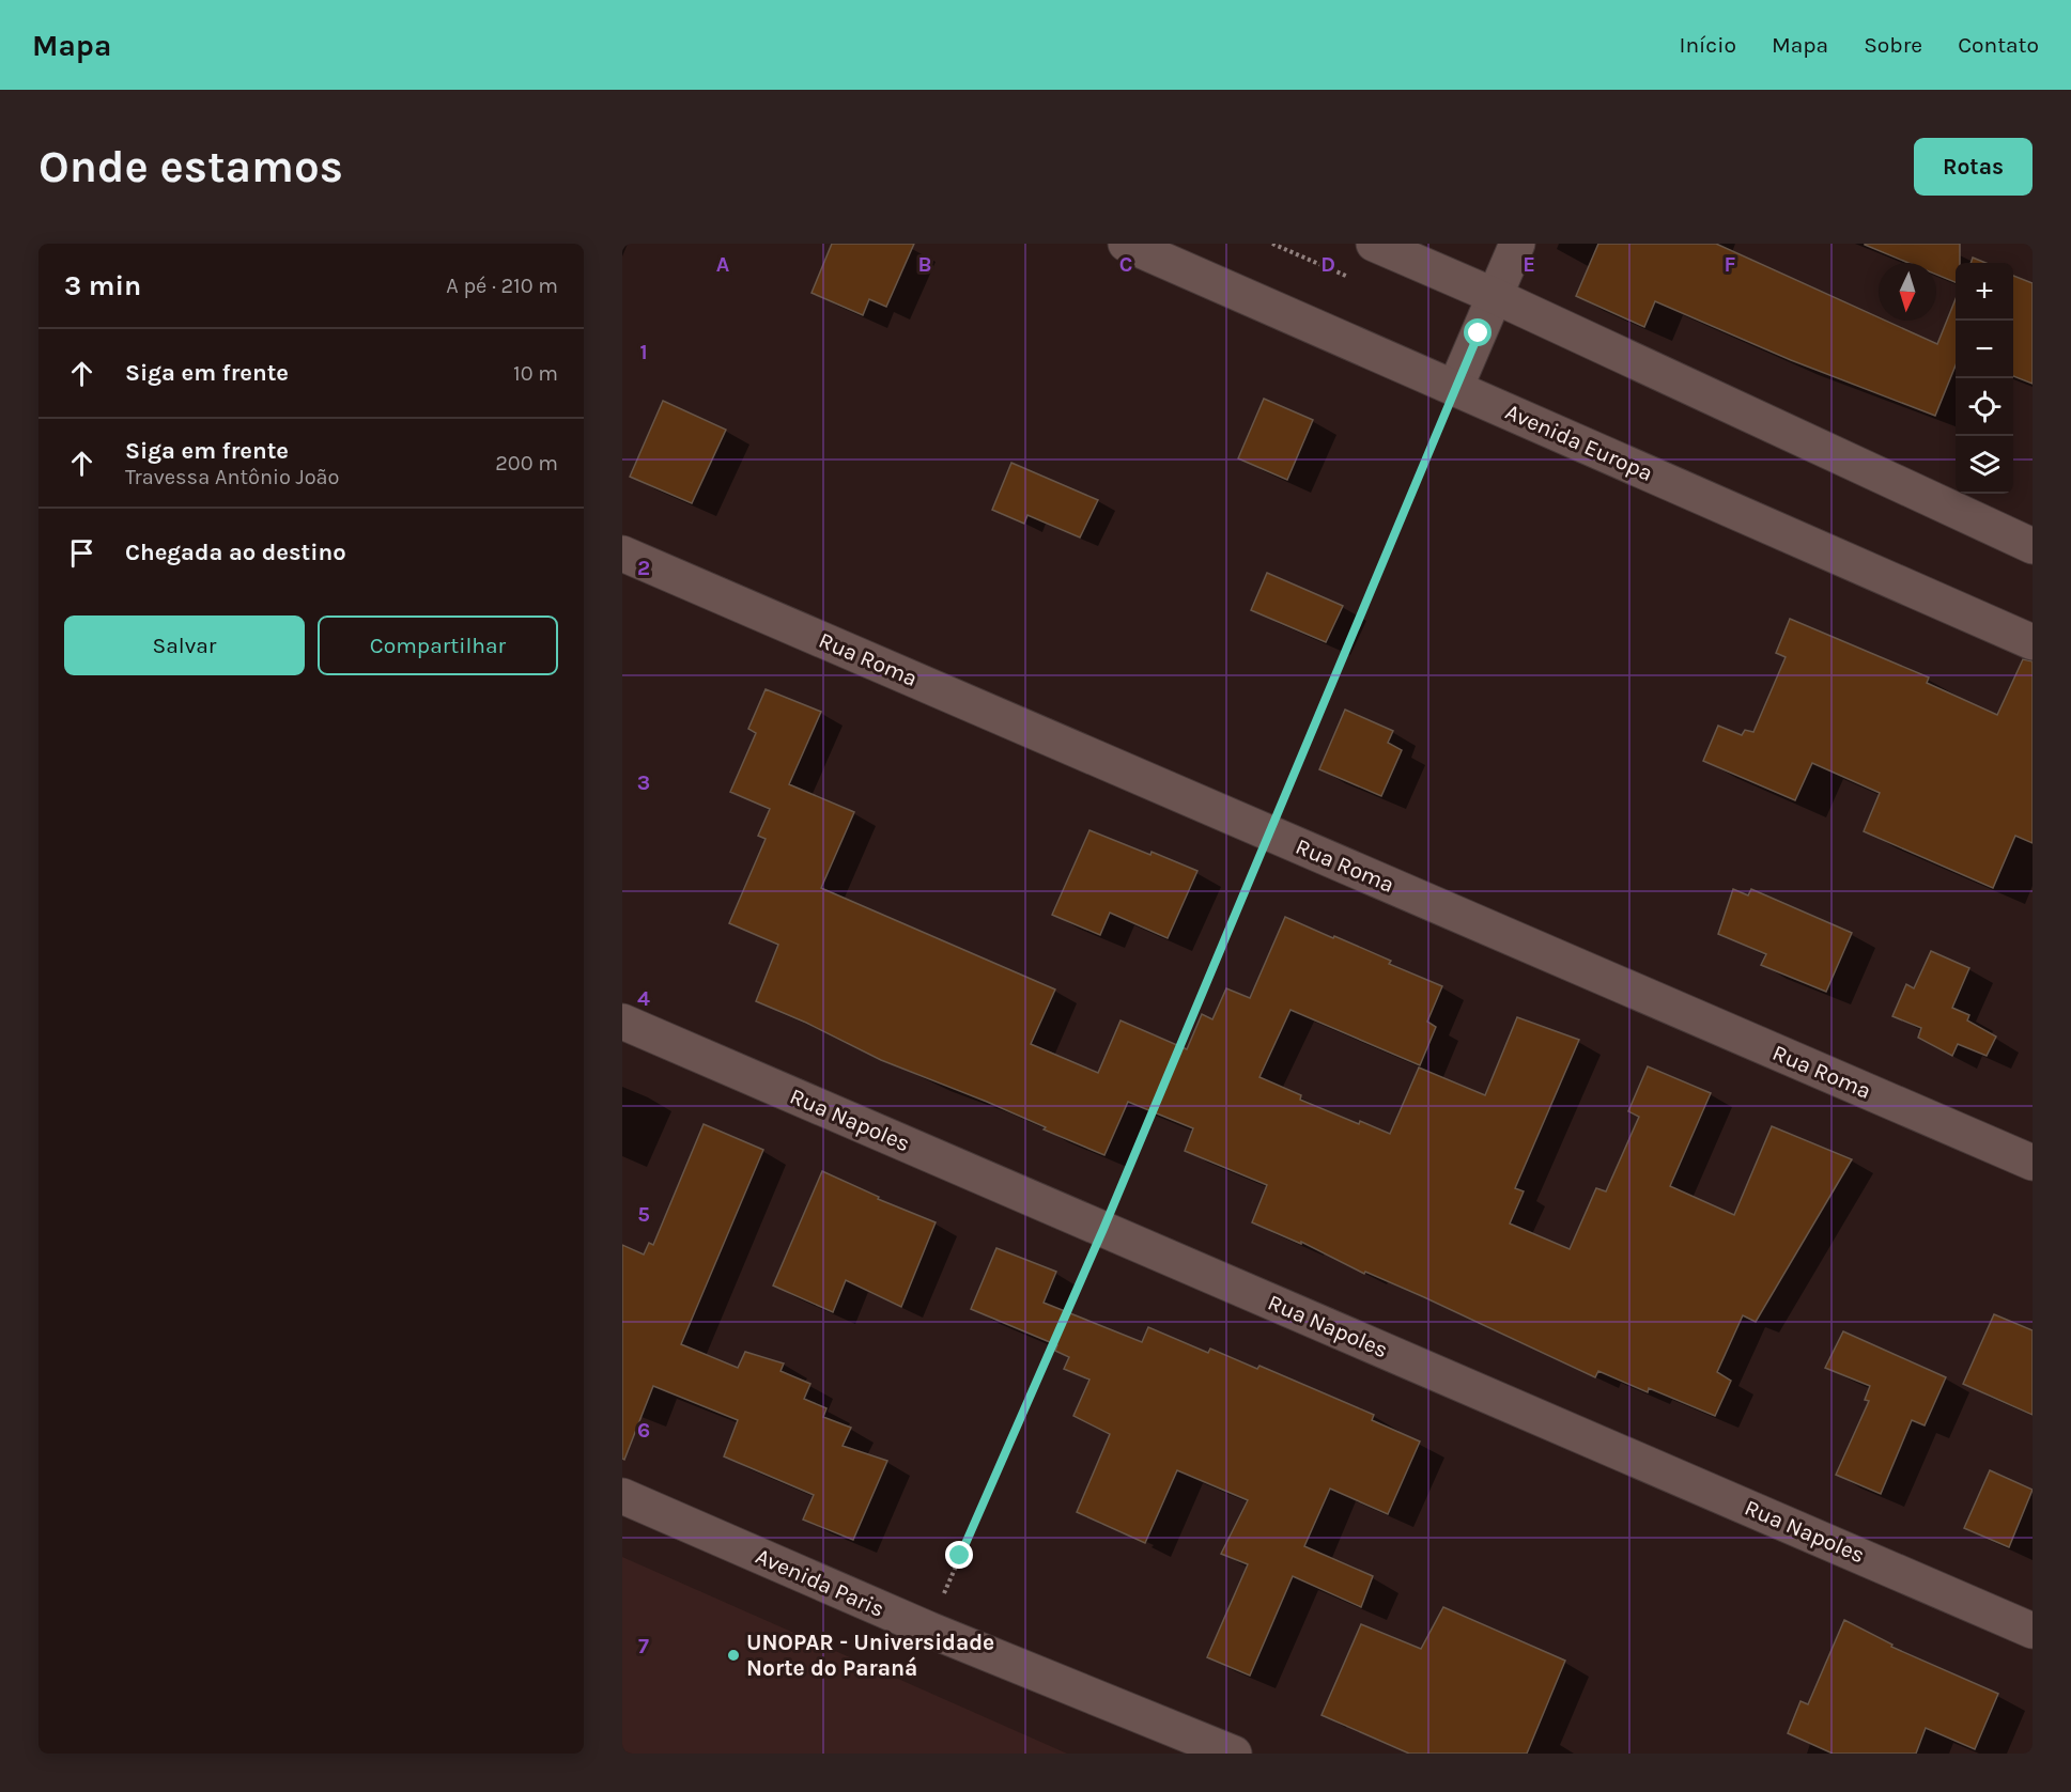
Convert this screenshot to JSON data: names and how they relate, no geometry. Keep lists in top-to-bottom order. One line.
{"streets":{"street":["Avenida Europa","Rua Roma","Rua Napoles","Avenida Paris"]},"places":["UNOPAR - Universidade Norte do Paraná"],"north":"bottom","page":{"header":"Mapa","nav":["Início","Mapa","Sobre","Contato"],"buttons":["Rotas",["Salvar","Compartilhar"]],"title":"Onde estamos","heading":["3 min","A pé · 210 m"],"map_buttons":["+","−"],"list":[["Siga em frente","10 m"],["Siga em frente","Travessa Antônio João","200 m"],"Chegada ao destino"]},"grid":{"columns":["A","B","C","D","E","F"],"rows":["1","2","3","4","5","6","7"]}}
